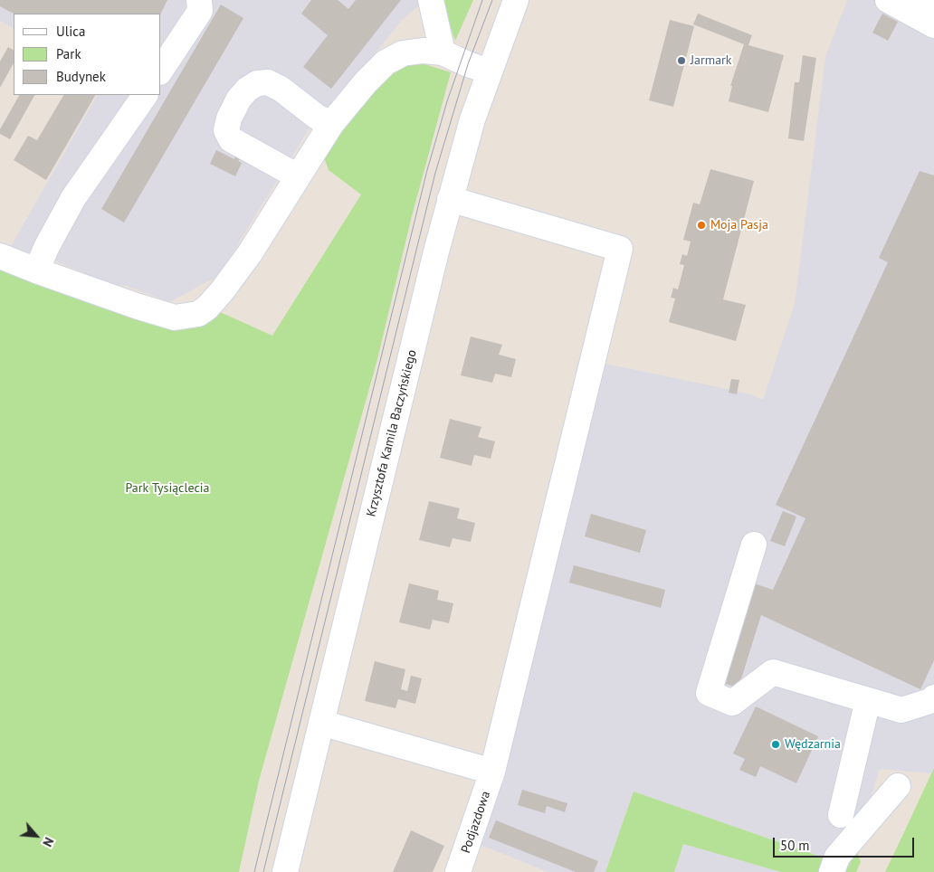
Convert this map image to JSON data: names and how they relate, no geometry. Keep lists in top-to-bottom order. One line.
{"streets":{"street":["Krzysztofa Kamila Baczyńskiego","Podjazdowa"]},"crossings":[["Krzysztofa Kamila Baczyńskiego","Podjazdowa"]],"parks":["Park Tysiąclecia"],"places":["Jarmark","Moja Pasja","Wędzarnia"],"legend":["Ulica","Park","Budynek"],"scale_bar":"50 m","north":"bottom right"}
